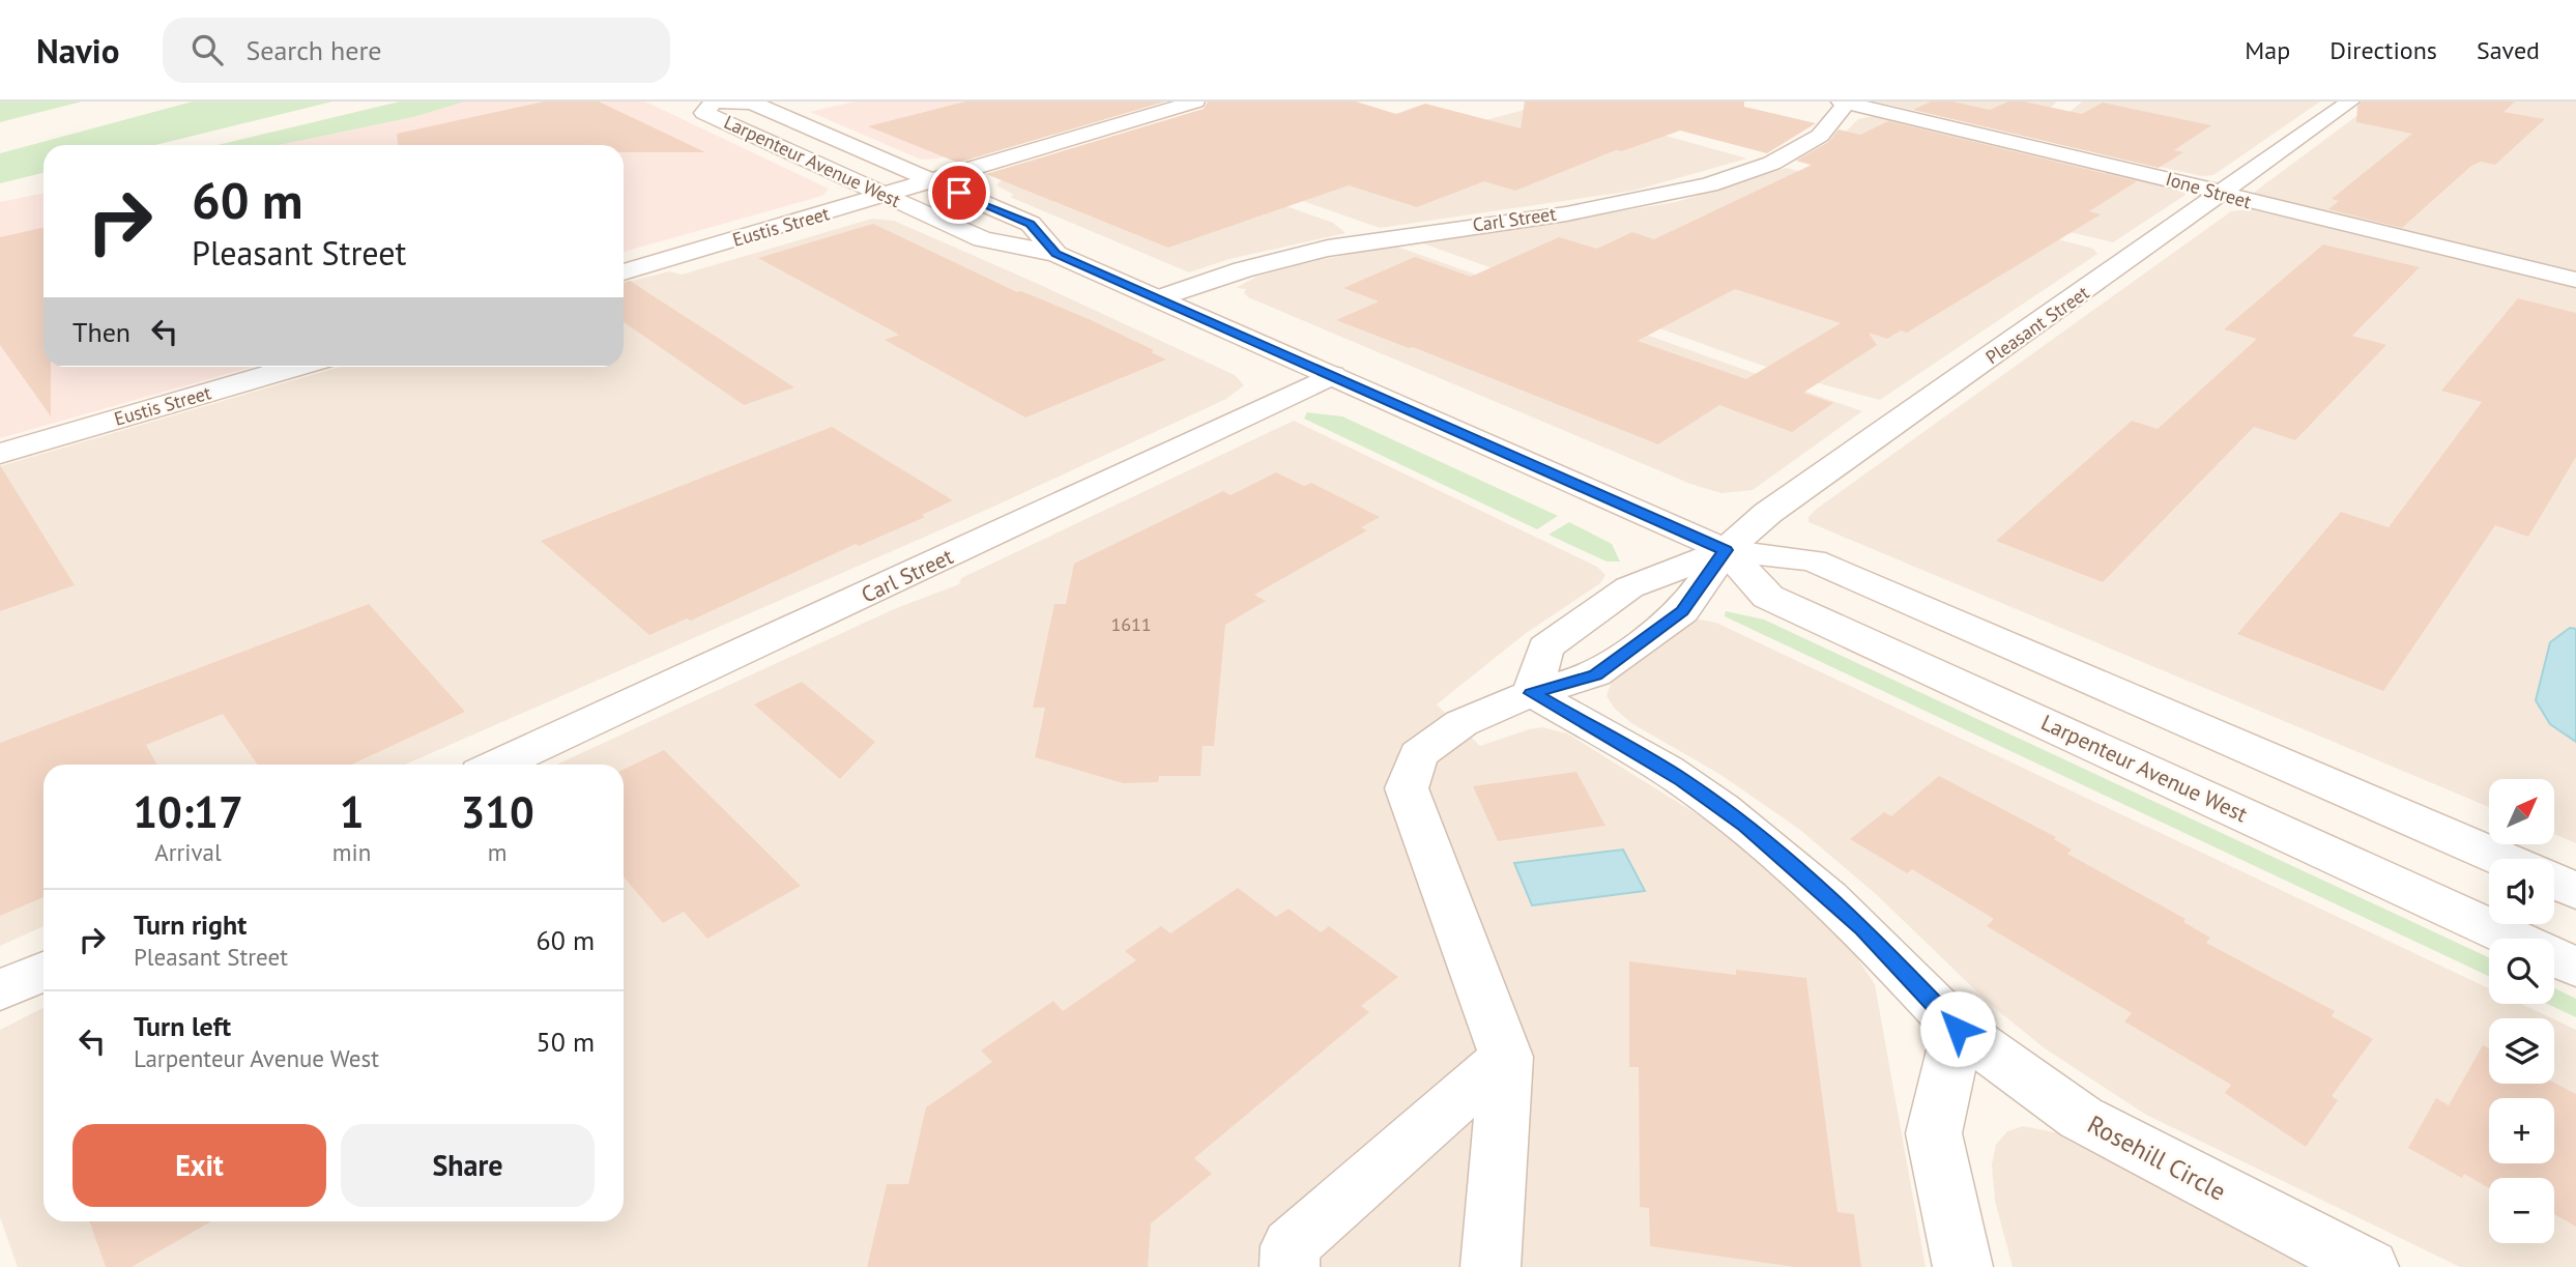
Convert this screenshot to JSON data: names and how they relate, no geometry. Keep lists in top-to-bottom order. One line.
{"streets":{"street":["Larpenteur Avenue West","Ione Street","Carl Street","Eustis Street","Pleasant Street","Rosehill Circle"]},"crossings":[["Larpenteur Avenue West","Carl Street"],["Larpenteur Avenue West","Eustis Street"],["Larpenteur Avenue West","Pleasant Street"],["Ione Street","Carl Street"],["Ione Street","Pleasant Street"],["Pleasant Street","Rosehill Circle"]],"house_numbers":["1611"],"north":"top right","page":{"header":"Navio","search":"Search here","nav":["Map","Directions","Saved"],"turn":["60 m","Pleasant Street"],"then":"Then","eta":["10:17","Arrival","1","min","310","m"],"map_buttons":["+","−"],"list":[{"name":"Turn right","note":"Pleasant Street","value":"60 m"},{"name":"Turn left","note":"Larpenteur Avenue West","value":"50 m"}],"buttons":["Exit","Share"]}}
